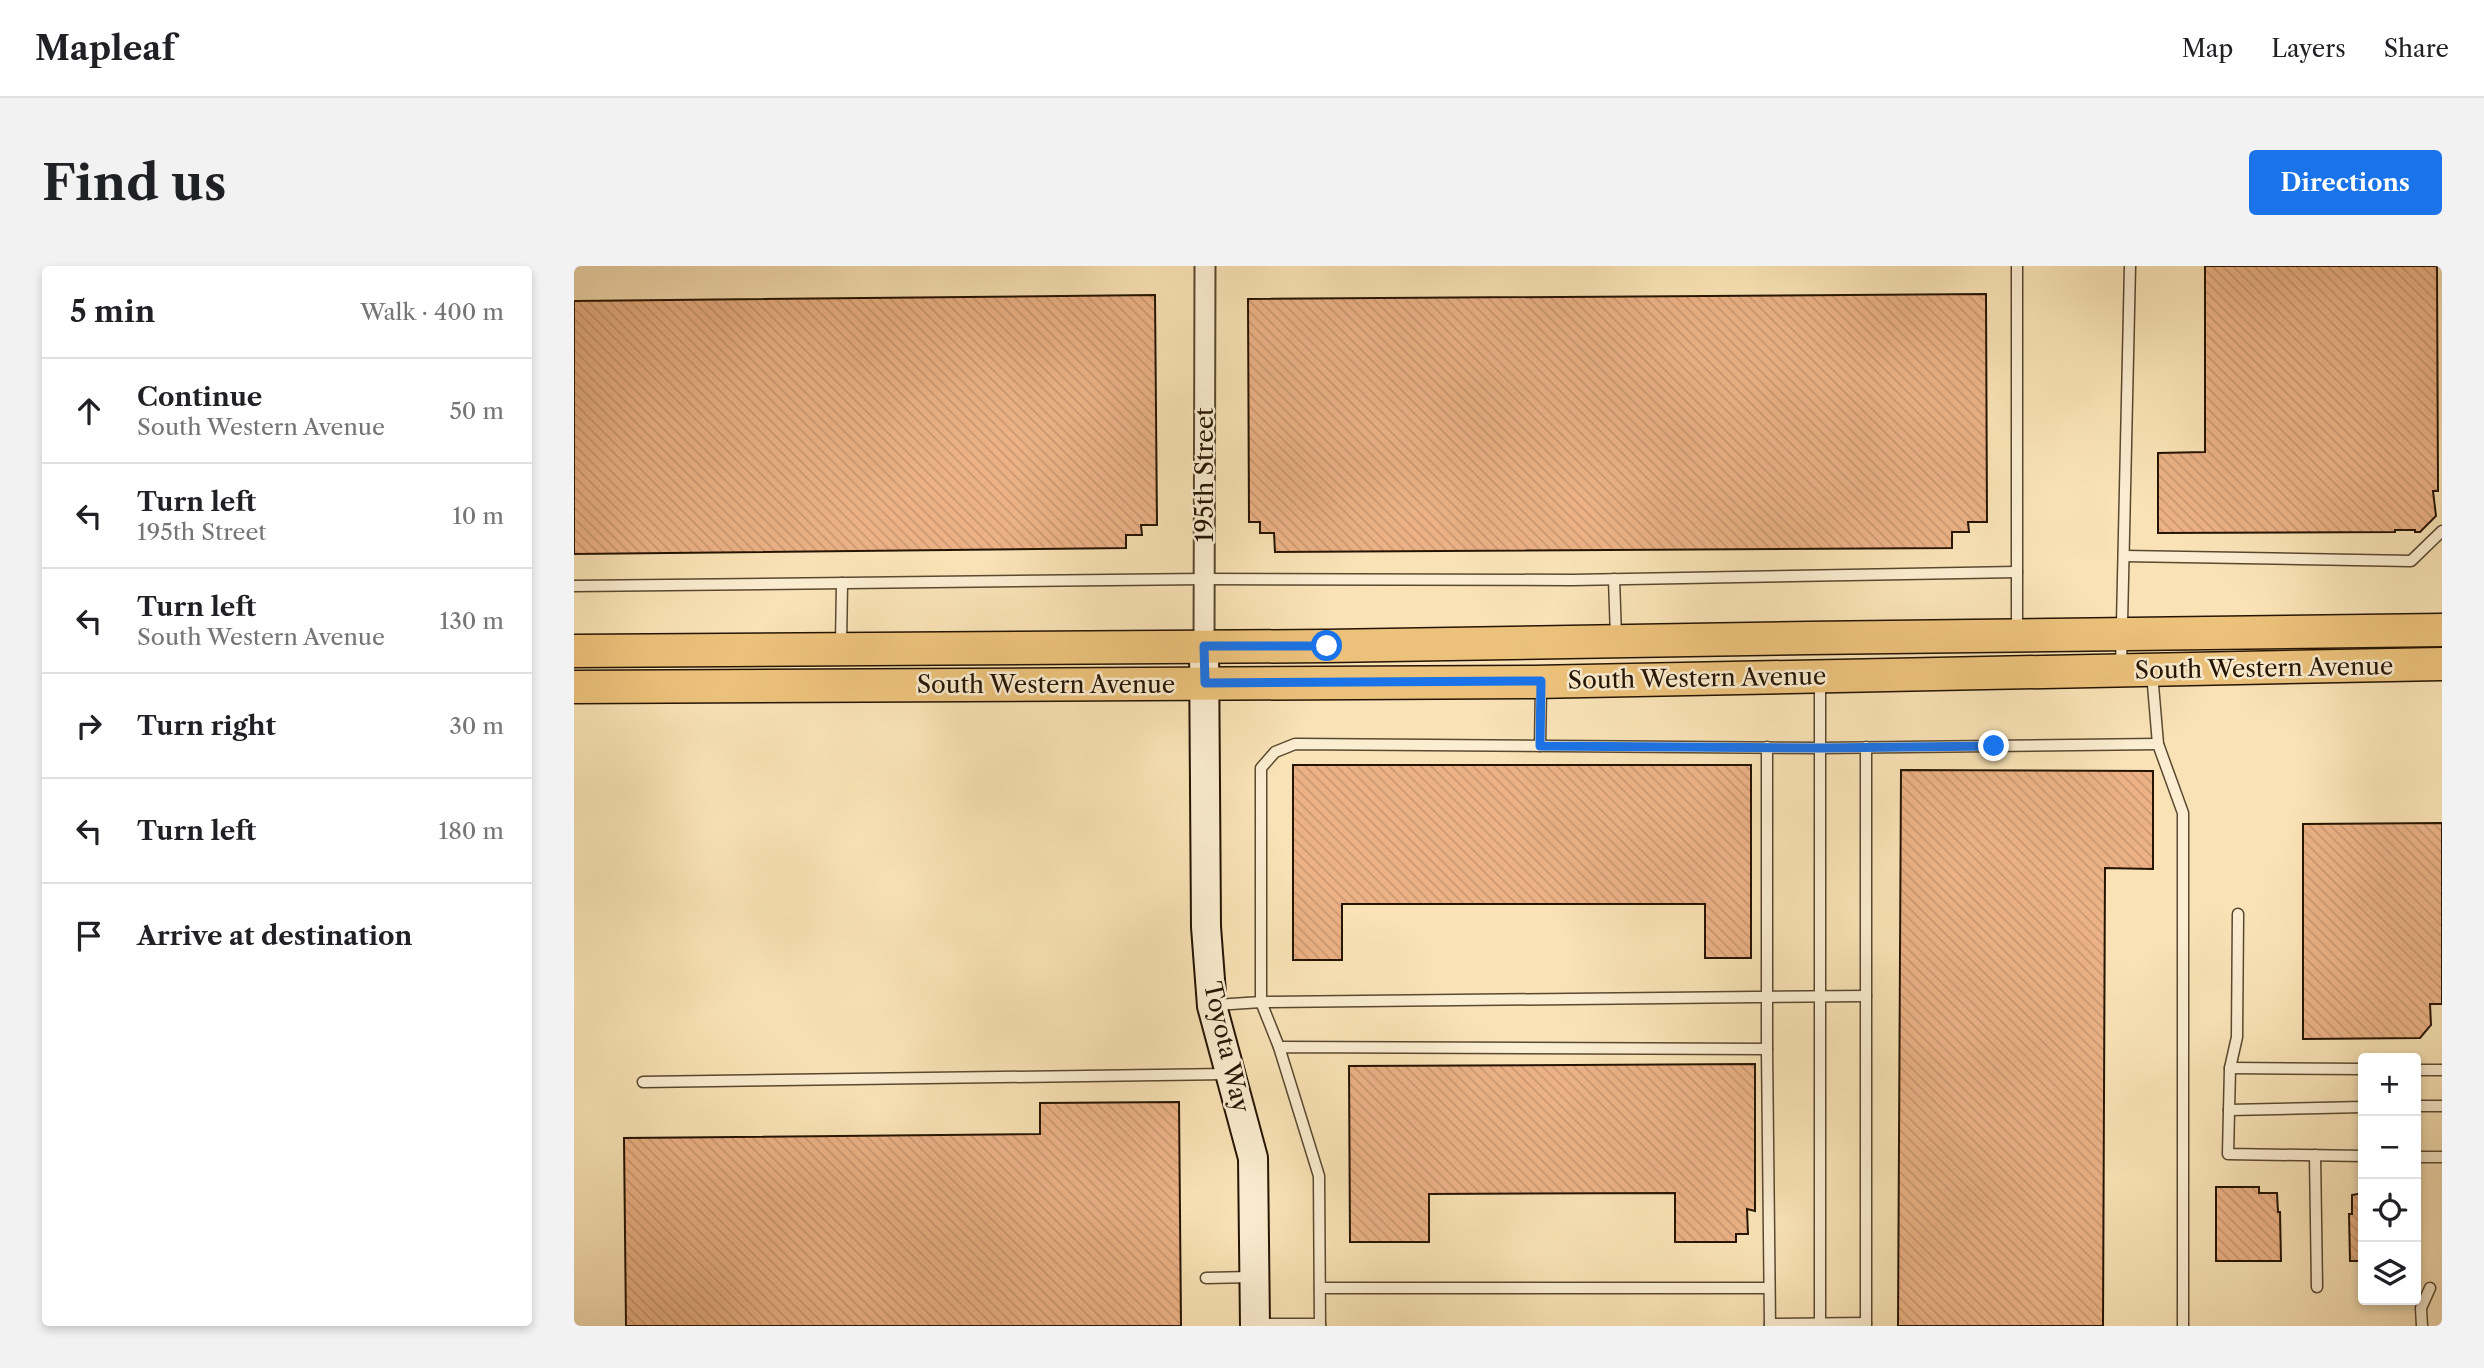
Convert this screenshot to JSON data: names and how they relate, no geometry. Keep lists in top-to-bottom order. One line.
{"streets":{"main road":["South Western Avenue"],"street":["195th Street","Toyota Way"]},"crossings":[["195th Street","South Western Avenue"],["195th Street","Toyota Way"],["South Western Avenue","Toyota Way"]],"page":{"header":"Mapleaf","nav":["Map","Layers","Share"],"buttons":"Directions","title":"Find us","heading":["5 min","Walk · 400 m"],"list":[["Continue","South Western Avenue","50 m"],["Turn left","195th Street","10 m"],["Turn left","South Western Avenue","130 m"],["Turn right","30 m"],["Turn left","180 m"],"Arrive at destination"],"map_buttons":["+","−"]}}
